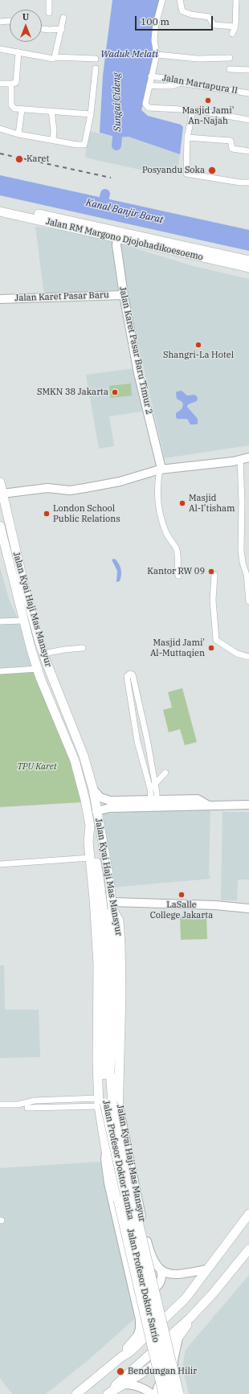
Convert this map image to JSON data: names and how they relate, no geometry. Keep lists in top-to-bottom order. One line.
{"streets":{"main road":["Jalan RM Margono Djojohadikoesoemo","Jalan Kyai Haji Mas Mansyur","Jalan Profesor Doktor Hamka","Jalan Profesor Doktor Satrio"],"street":["Jalan Martapura II","Jalan Karet Pasar Baru","Jalan Karet Pasar Baru Timur 2"]},"crossings":[["Jalan RM Margono Djojohadikoesoemo","Jalan Karet Pasar Baru Timur 2"],["Jalan Karet Pasar Baru","Jalan Karet Pasar Baru Timur 2"],["Jalan Kyai Haji Mas Mansyur","Jalan Profesor Doktor Hamka"],["Jalan Kyai Haji Mas Mansyur","Jalan Profesor Doktor Satrio"]],"water":["Waduk Melati","Sungai Cideng","Kanal Banjir Barat"],"parks":["TPU Karet"],"places":["Masjid Jami' An-Najah","Karet","Posyandu Soka","Shangri-La Hotel","SMKN 38 Jakarta","Masjid Al-I'tisham","London School Public Relations","Kantor RW 09","Masjid Jami' Al-Muttaqien","LaSalle College Jakarta","Bendungan Hilir"],"scale_bar":"100 m","north":"top"}
